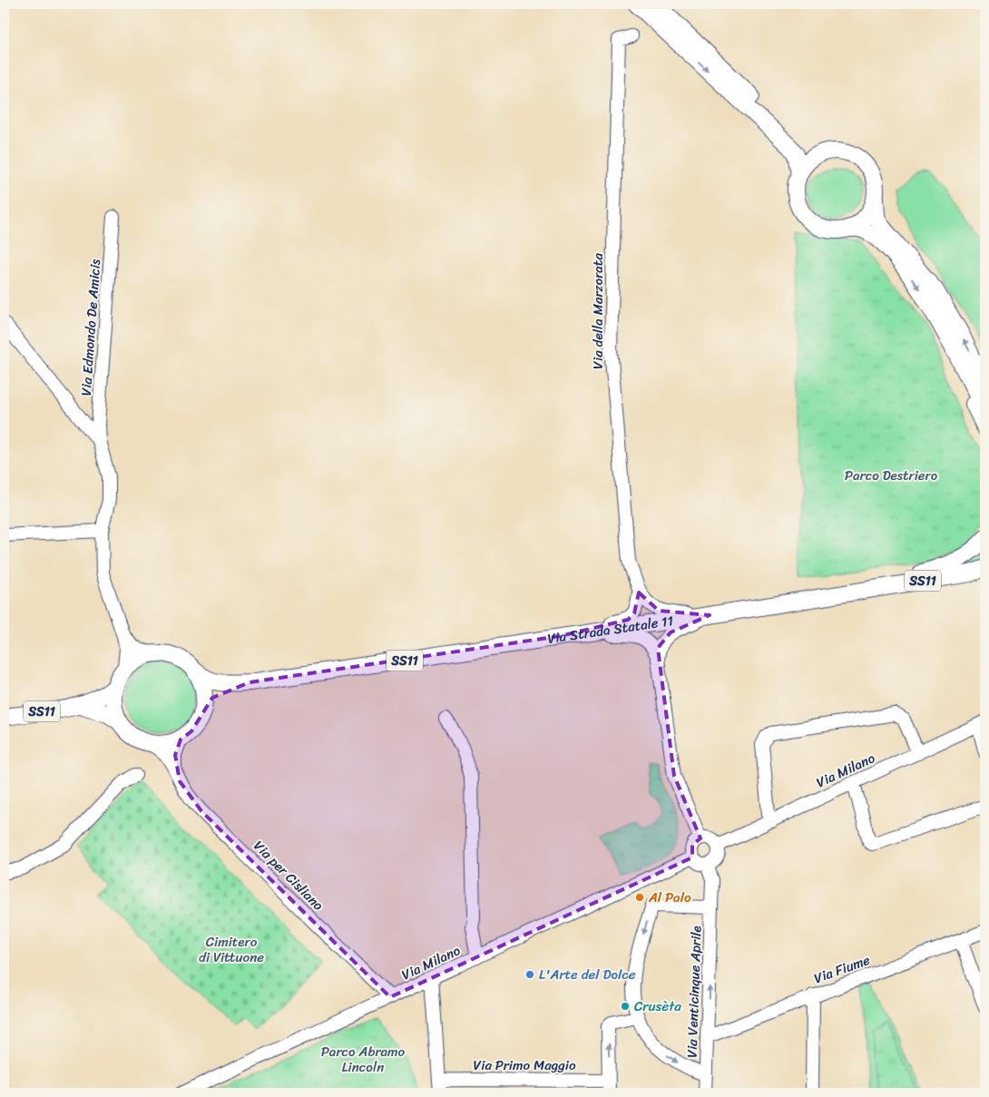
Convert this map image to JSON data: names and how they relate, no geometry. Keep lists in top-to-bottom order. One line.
{"streets":{"main road":["SS11","Via Strada Statale 11"],"street":["Via della Marzorata","Via Edmondo De Amicis","Via Milano","Via per Cisliano","Via Fiume","Via Venticinque Aprile","Via Primo Maggio"]},"crossings":[["Via della Marzorata","Via Strada Statale 11"],["Via Strada Statale 11","Via per Cisliano"],["Via Milano","Via per Cisliano"],["Via Milano","Via Venticinque Aprile"],["Via Fiume","Via Venticinque Aprile"]],"parks":["Parco Destriero","Cimitero di Vittuone","Parco Abramo Lincoln"],"places":["Al Palo","L'Arte del Dolce","Crusèta"]}
